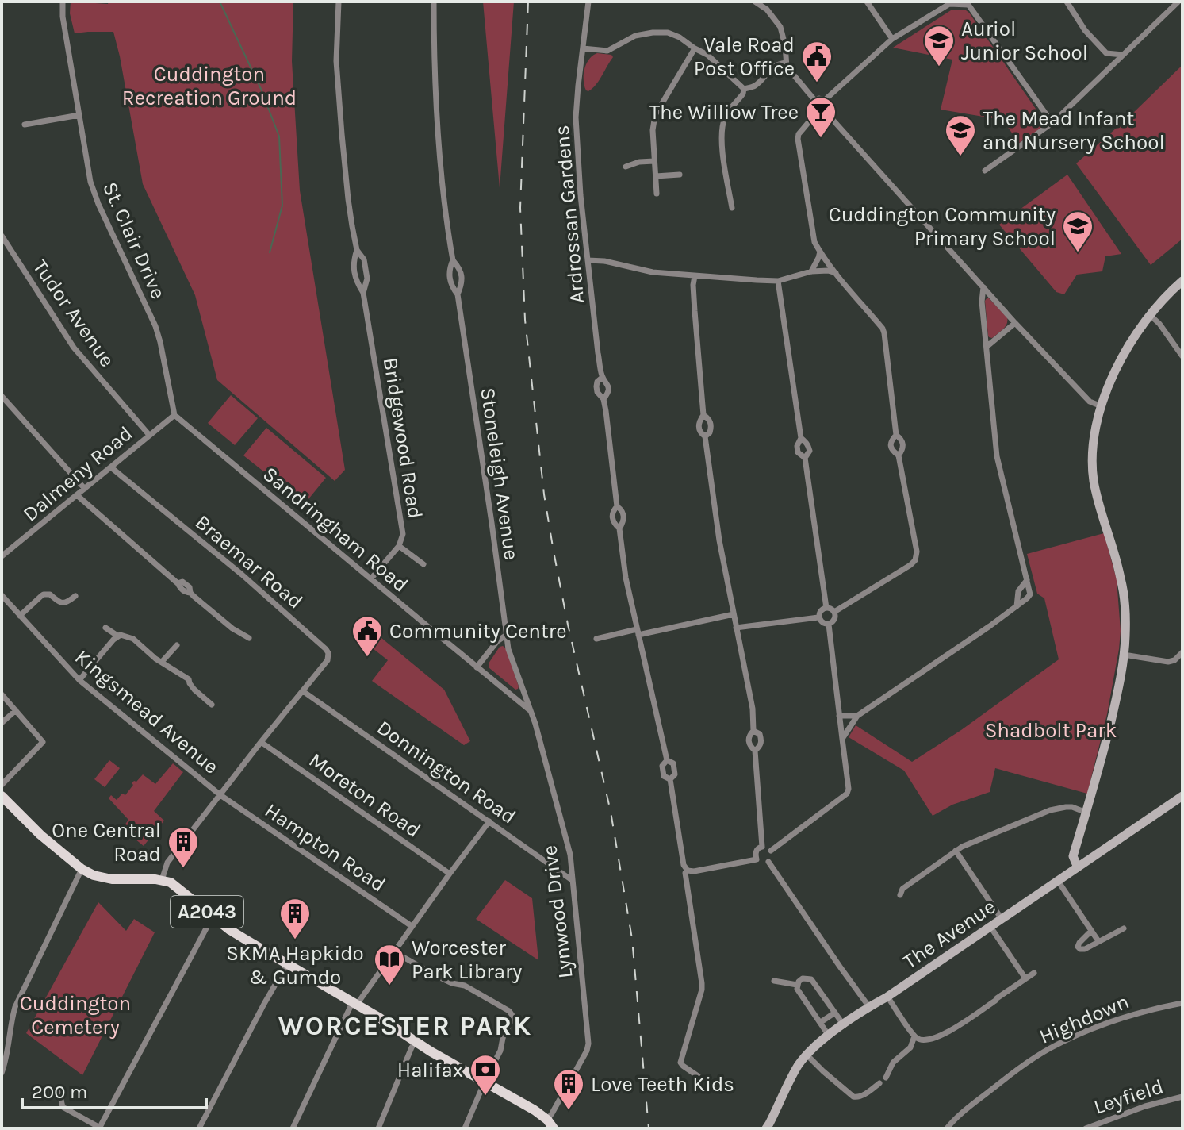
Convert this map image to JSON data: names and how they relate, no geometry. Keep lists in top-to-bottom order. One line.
{"streets":{"main road":["A2043"],"street":["Ardrossan Gardens","St. Clair Drive","Tudor Avenue","Bridgewood Road","Dalmeny Road","Stoneleigh Avenue","Sandringham Road","Braemar Road","Kingsmead Avenue","Donnington Road","Moreton Road","Hampton Road","Lynwood Drive","The Avenue","Highdown","Leyfield"]},"crossings":[["St. Clair Drive","Dalmeny Road"],["St. Clair Drive","Sandringham Road"],["Tudor Avenue","Dalmeny Road"],["Bridgewood Road","Sandringham Road"],["Dalmeny Road","Sandringham Road"],["Dalmeny Road","Braemar Road"],["Stoneleigh Avenue","Lynwood Drive"],["Sandringham Road","Lynwood Drive"],["Braemar Road","Kingsmead Avenue"],["Braemar Road","Donnington Road"],["Braemar Road","Moreton Road"],["Braemar Road","Hampton Road"],["Braemar Road","A2043"],["Kingsmead Avenue","Hampton Road"],["Donnington Road","Lynwood Drive"],["A2043","Lynwood Drive"]],"districts":["WORCESTER PARK"],"parks":["Cuddington Recreation Ground","Shadbolt Park","Cuddington Cemetery"],"places":{"school or university":["Auriol Junior School","The Mead Infant and Nursery School","Cuddington Community Primary School"],"public building":["Vale Road Post Office","Community Centre"],"bar":["The Williow Tree"],"building":["One Central Road","SKMA Hapkido & Gumdo","Love Teeth Kids"],"library":["Worcester Park Library"],"bank":["Halifax"]},"scale_bar":"200 m"}
